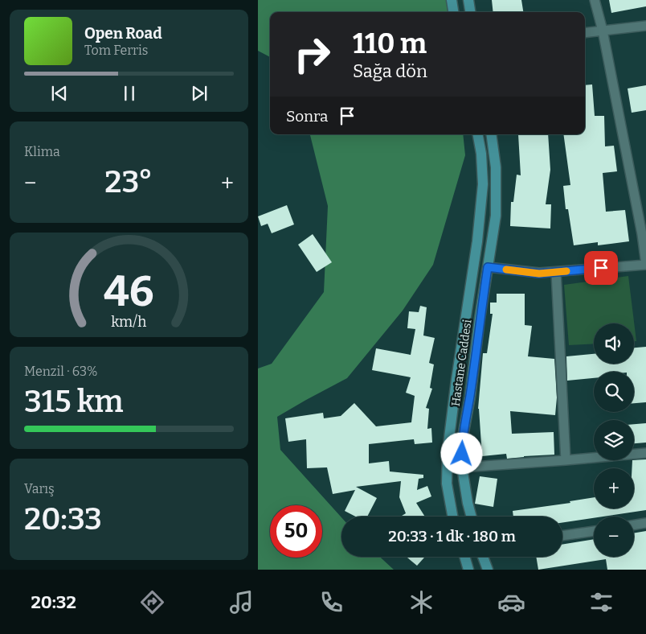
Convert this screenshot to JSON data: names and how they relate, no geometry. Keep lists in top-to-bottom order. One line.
{"streets":{"main road":["Hastane Caddesi"]},"page":{"turn":["110 m","Sağa dön"],"song":["Open Road","Tom Ferris"],"then":"Sonra","tile":["Klima",["Menzil · 63%","315 km"],["Varış","20:33"]],"heat":["−","23°","+"],"map_buttons":["+","−"],"limit":"50","trip":"20:33 · 1 dk · 180 m","tabs":"20:32","gauge":["46","km/h"]}}
